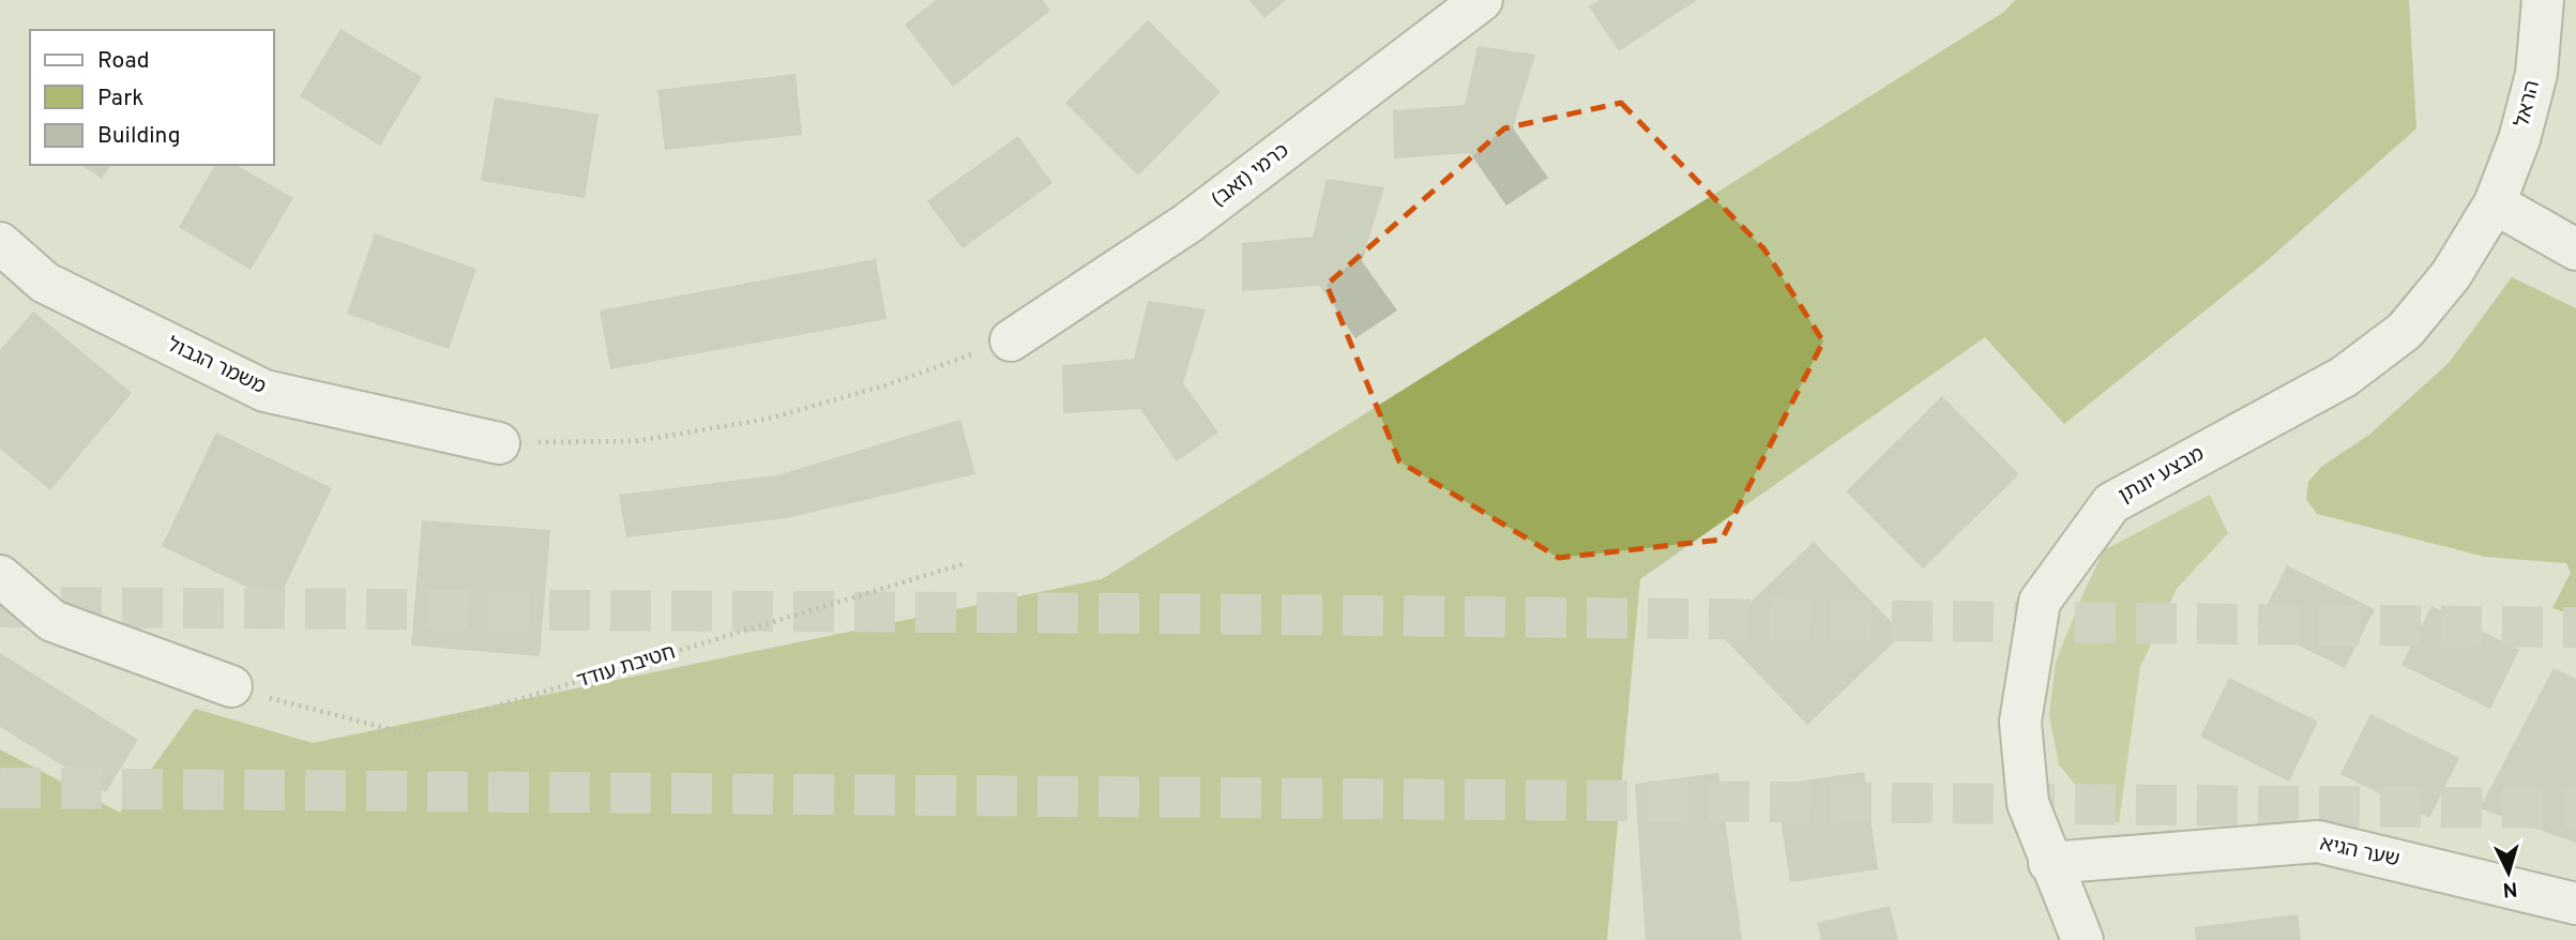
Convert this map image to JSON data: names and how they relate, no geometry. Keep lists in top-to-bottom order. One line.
{"streets":{"street":["הראל","כרמי (זאב)","משמר הגבול","מבצע יונתן","שער הגיא"],"path":["חטיבת עודד"]},"crossings":[["הראל","מבצע יונתן"],["מבצע יונתן","שער הגיא"]],"legend":["Road","Park","Building"],"north":"bottom"}
